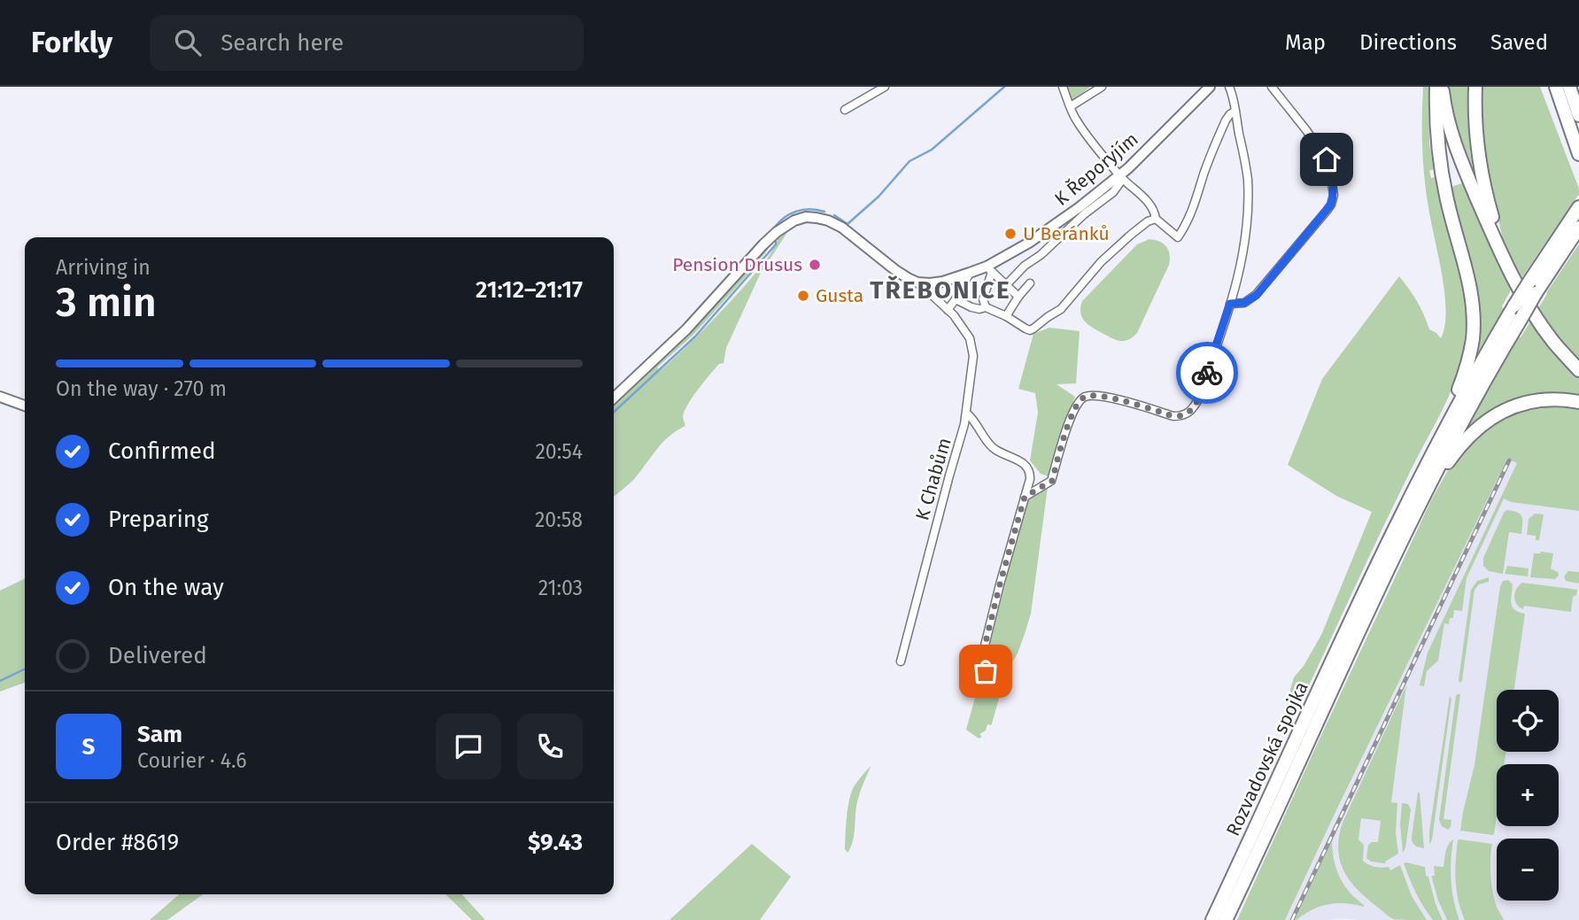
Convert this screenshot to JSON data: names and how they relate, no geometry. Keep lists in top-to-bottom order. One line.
{"streets":{"highway":["Rozvadovská spojka"],"street":["K Řeporyjím","K Chabům"]},"crossings":[["K Řeporyjím","K Chabům"]],"districts":["TŘEBONICE"],"places":["U Beránků","Pension Drusus","Gusta"],"page":{"header":"Forkly","search":"Search here","nav":["Map","Directions","Saved"],"heading":["3 min","Arriving in","21:12–21:17"],"panel":["Sam","Courier · 4.6","Order #8619","$9.43"],"bar":"On the way · 270 m","list":[["Confirmed","20:54"],["Preparing","20:58"],["On the way","21:03"],"Delivered"],"map_buttons":["+","−"],"round":"S"}}
